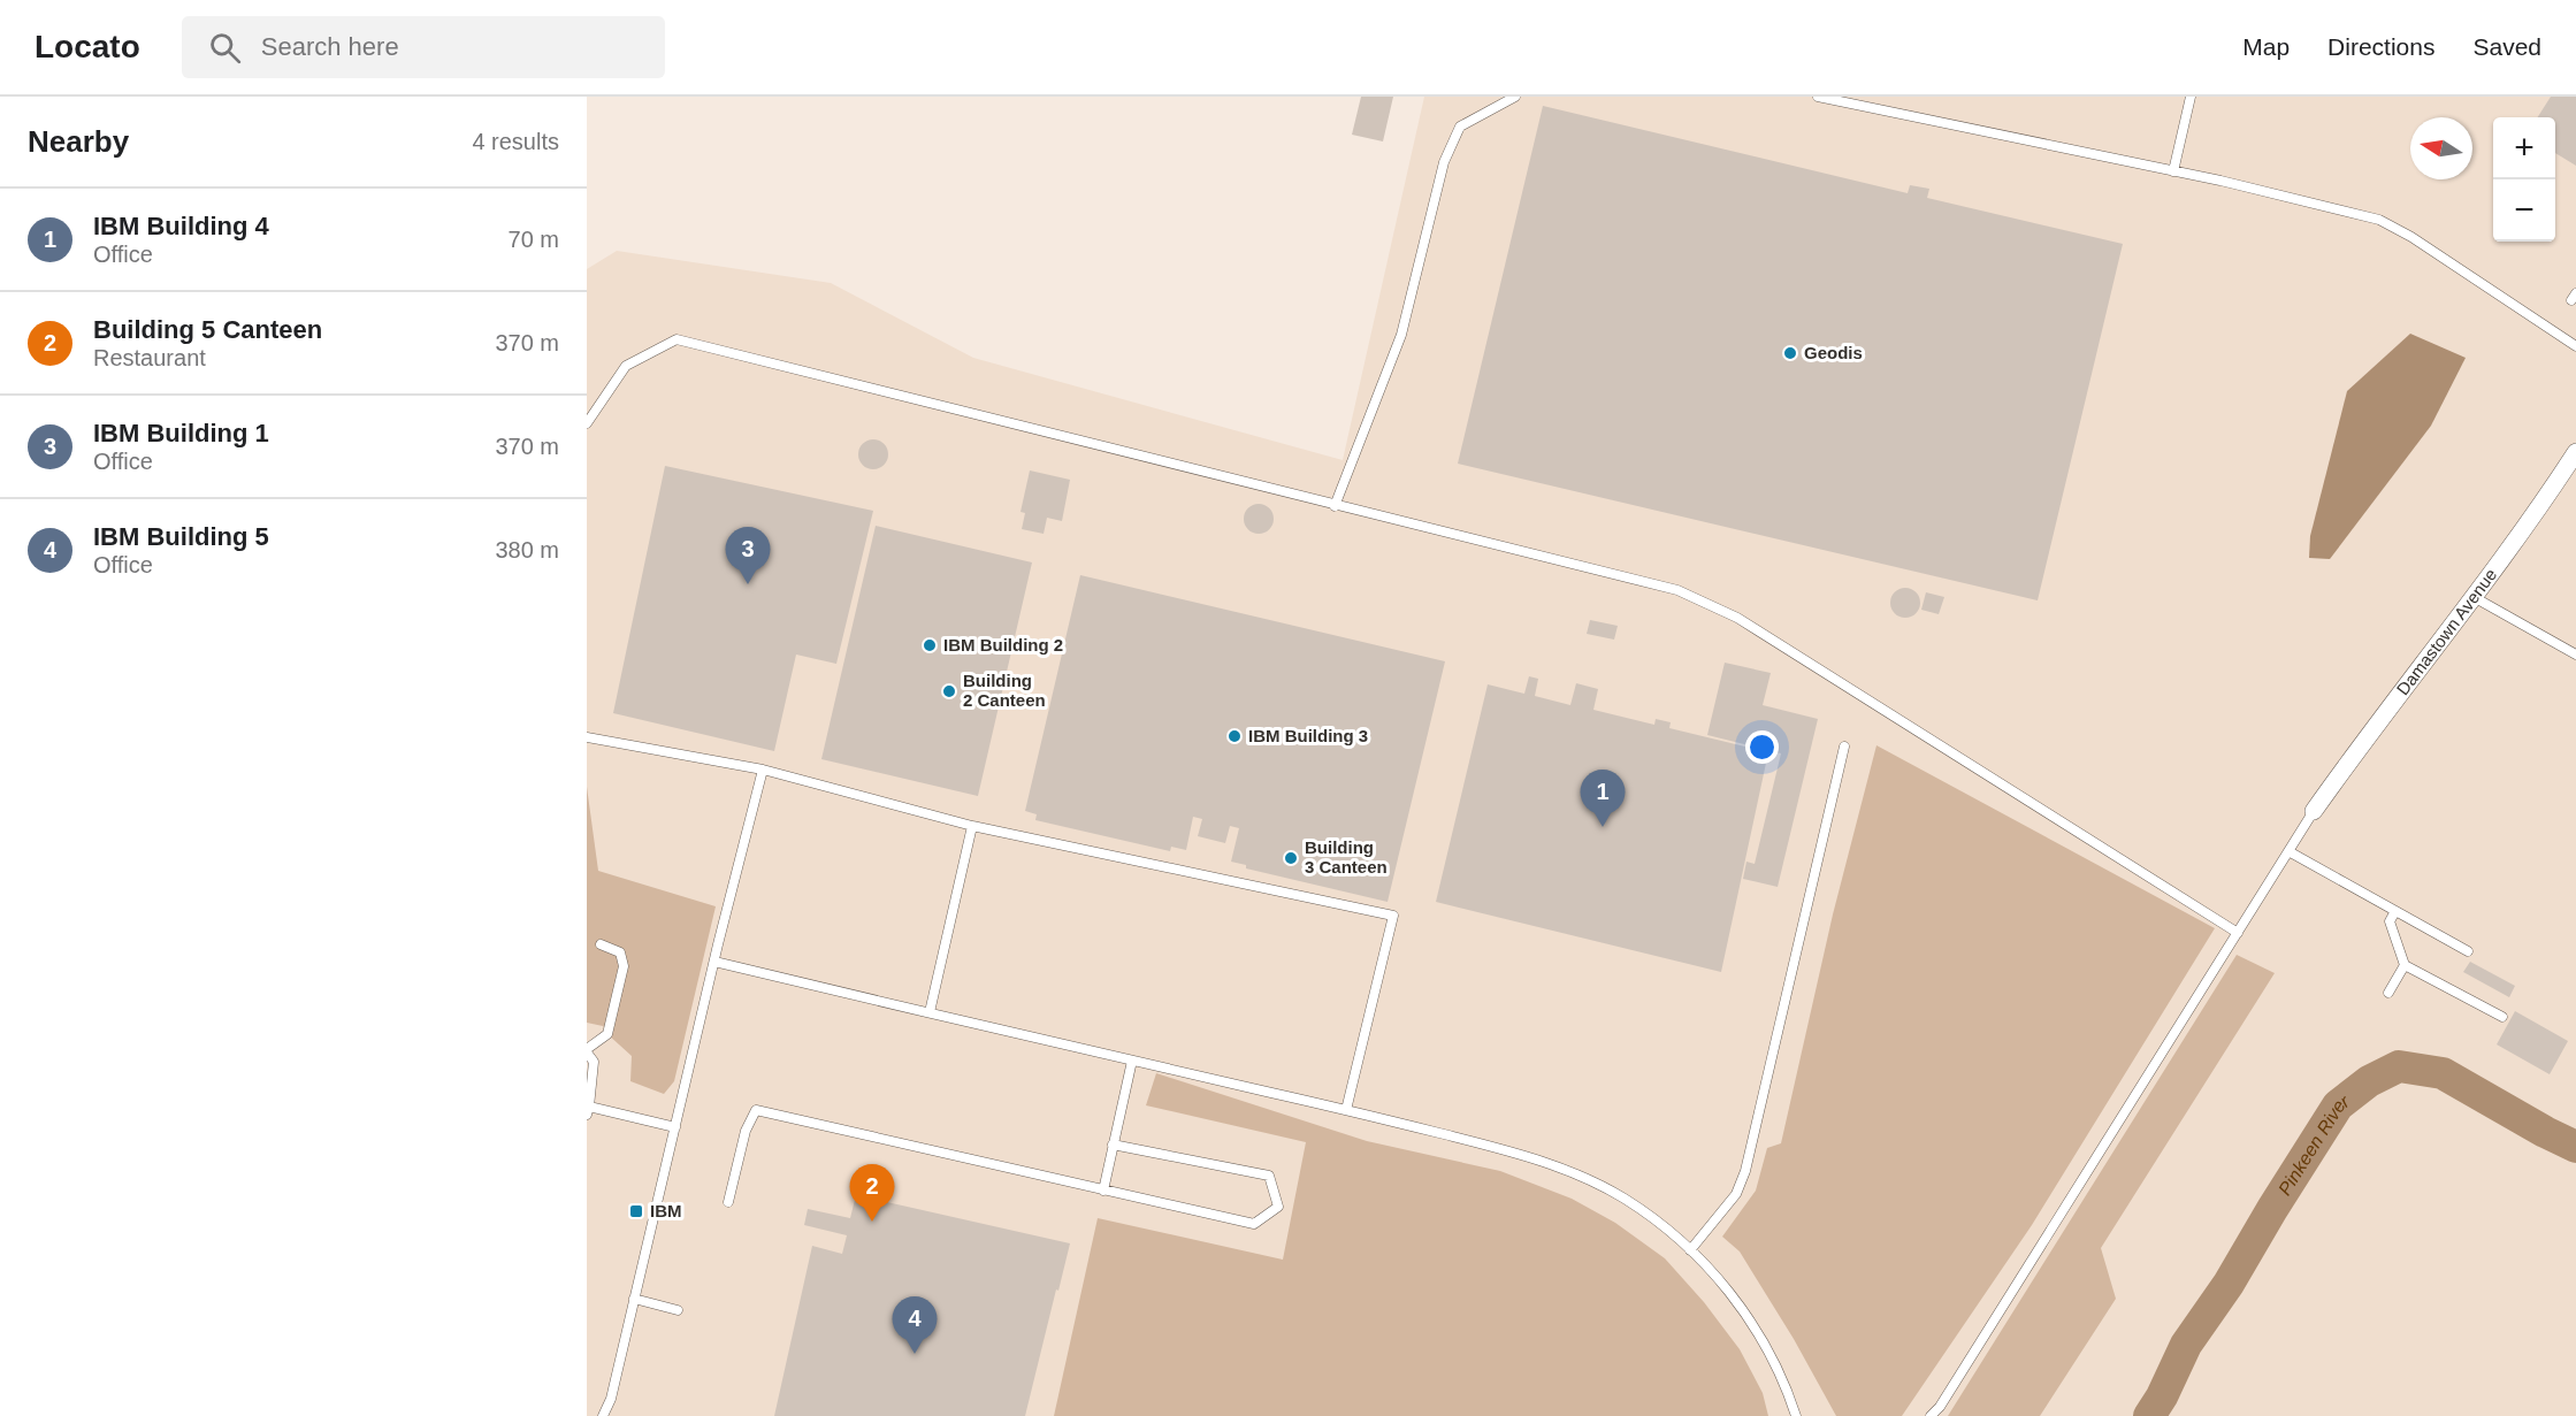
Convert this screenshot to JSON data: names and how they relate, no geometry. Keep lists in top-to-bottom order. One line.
{"streets":{"street":["Damastown Avenue"]},"water":["Pinkeen River"],"places":{"other":["Geodis","IBM Building 2","Building 2 Canteen","IBM Building 3","Building 3 Canteen"],"transit":["IBM"]},"north":"left","page":{"header":"Locato","search":"Search here","nav":["Map","Directions","Saved"],"heading":["Nearby","4 results"],"map_buttons":["+","−"],"list":[{"mark":"1","name":"IBM Building 4","note":"Office","value":"70 m"},{"mark":"2","name":"Building 5 Canteen","note":"Restaurant","value":"370 m"},{"mark":"3","name":"IBM Building 1","note":"Office","value":"370 m"},{"mark":"4","name":"IBM Building 5","note":"Office","value":"380 m"}],"pins":["3","1","2","4"]}}
